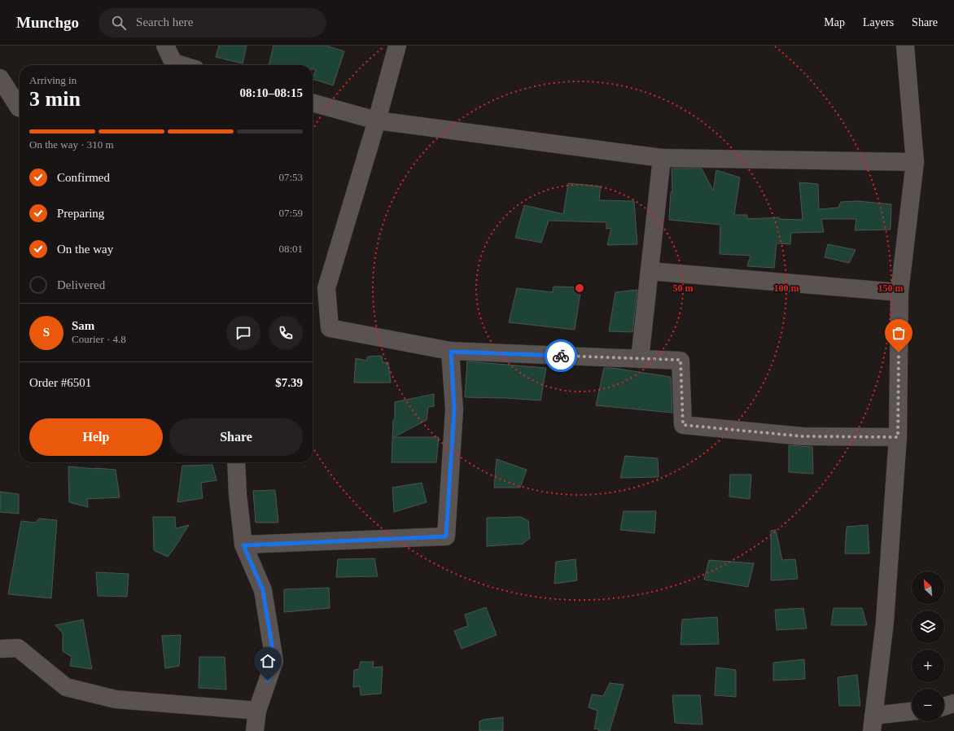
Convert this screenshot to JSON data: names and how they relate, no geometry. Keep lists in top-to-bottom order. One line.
{"north":"top left","page":{"header":"Munchgo","search":"Search here","nav":["Map","Layers","Share"],"heading":["3 min","Arriving in","08:10–08:15"],"panel":["Sam","Courier · 4.8","Order #6501","$7.39"],"bar":"On the way · 310 m","list":[["Confirmed","07:53"],["Preparing","07:59"],["On the way","08:01"],"Delivered"],"round":"S","buttons":["Help","Share"],"map_buttons":["+","−"]},"rings":["50 m","100 m","150 m"]}
